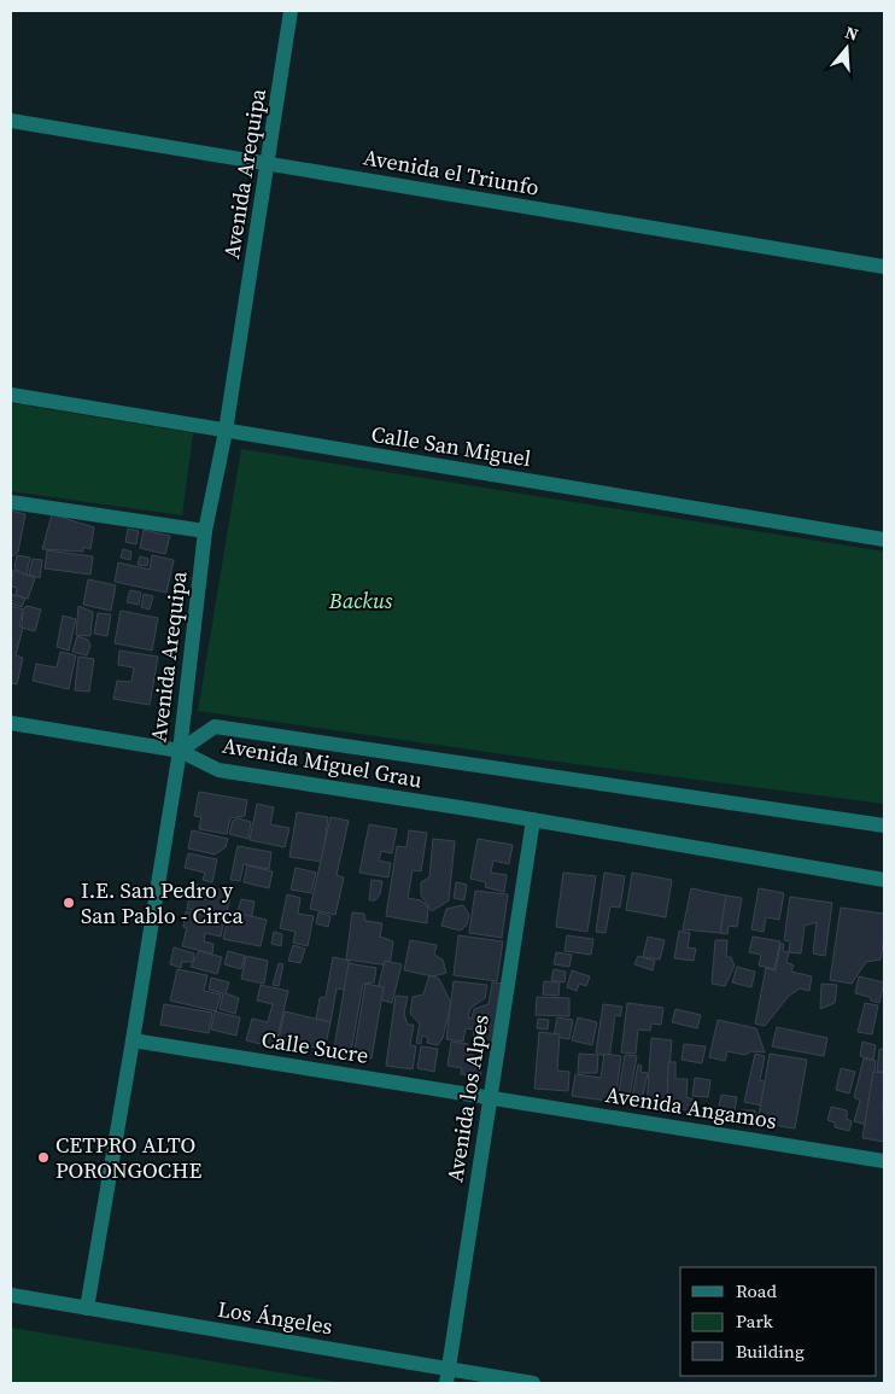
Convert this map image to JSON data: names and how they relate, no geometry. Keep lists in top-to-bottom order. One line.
{"streets":{"street":["Avenida el Triunfo","Avenida Arequipa","Calle San Miguel","Avenida Miguel Grau","Calle Sucre","Avenida los Alpes","Avenida Angamos","Los Ángeles"]},"crossings":[["Avenida el Triunfo","Avenida Arequipa"],["Avenida Arequipa","Calle San Miguel"],["Avenida Arequipa","Avenida Miguel Grau"],["Avenida Arequipa","Calle Sucre"],["Avenida Arequipa","Los Ángeles"],["Avenida Miguel Grau","Avenida los Alpes"],["Calle Sucre","Avenida los Alpes"],["Calle Sucre","Avenida Angamos"],["Avenida los Alpes","Avenida Angamos"],["Avenida los Alpes","Los Ángeles"]],"parks":["Backus"],"places":["I.E. San Pedro y San Pablo - Circa","CETPRO ALTO PORONGOCHE"],"legend":["Road","Park","Building"],"north":"top"}
